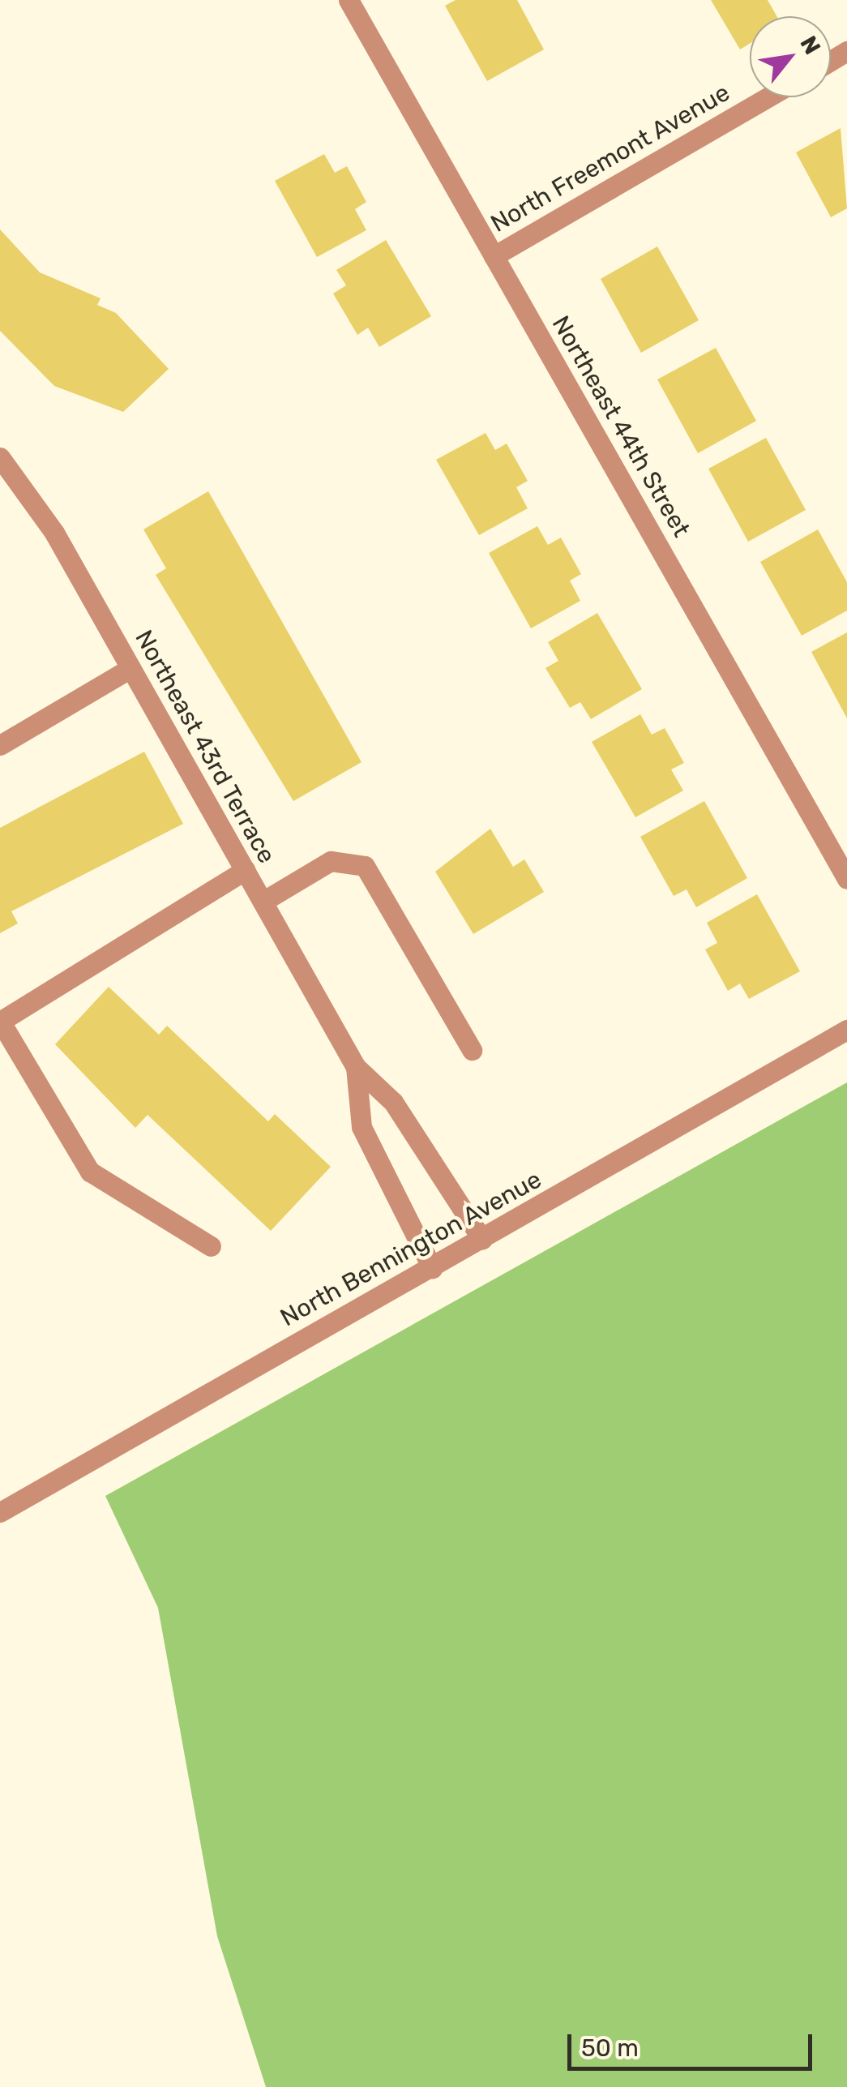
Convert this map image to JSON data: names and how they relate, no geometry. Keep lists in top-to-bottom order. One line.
{"streets":{"street":["North Freemont Avenue","Northeast 44th Street","Northeast 43rd Terrace","North Bennington Avenue"]},"crossings":[["North Freemont Avenue","Northeast 44th Street"],["Northeast 43rd Terrace","North Bennington Avenue"]],"scale_bar":"50 m","north":"top right"}
